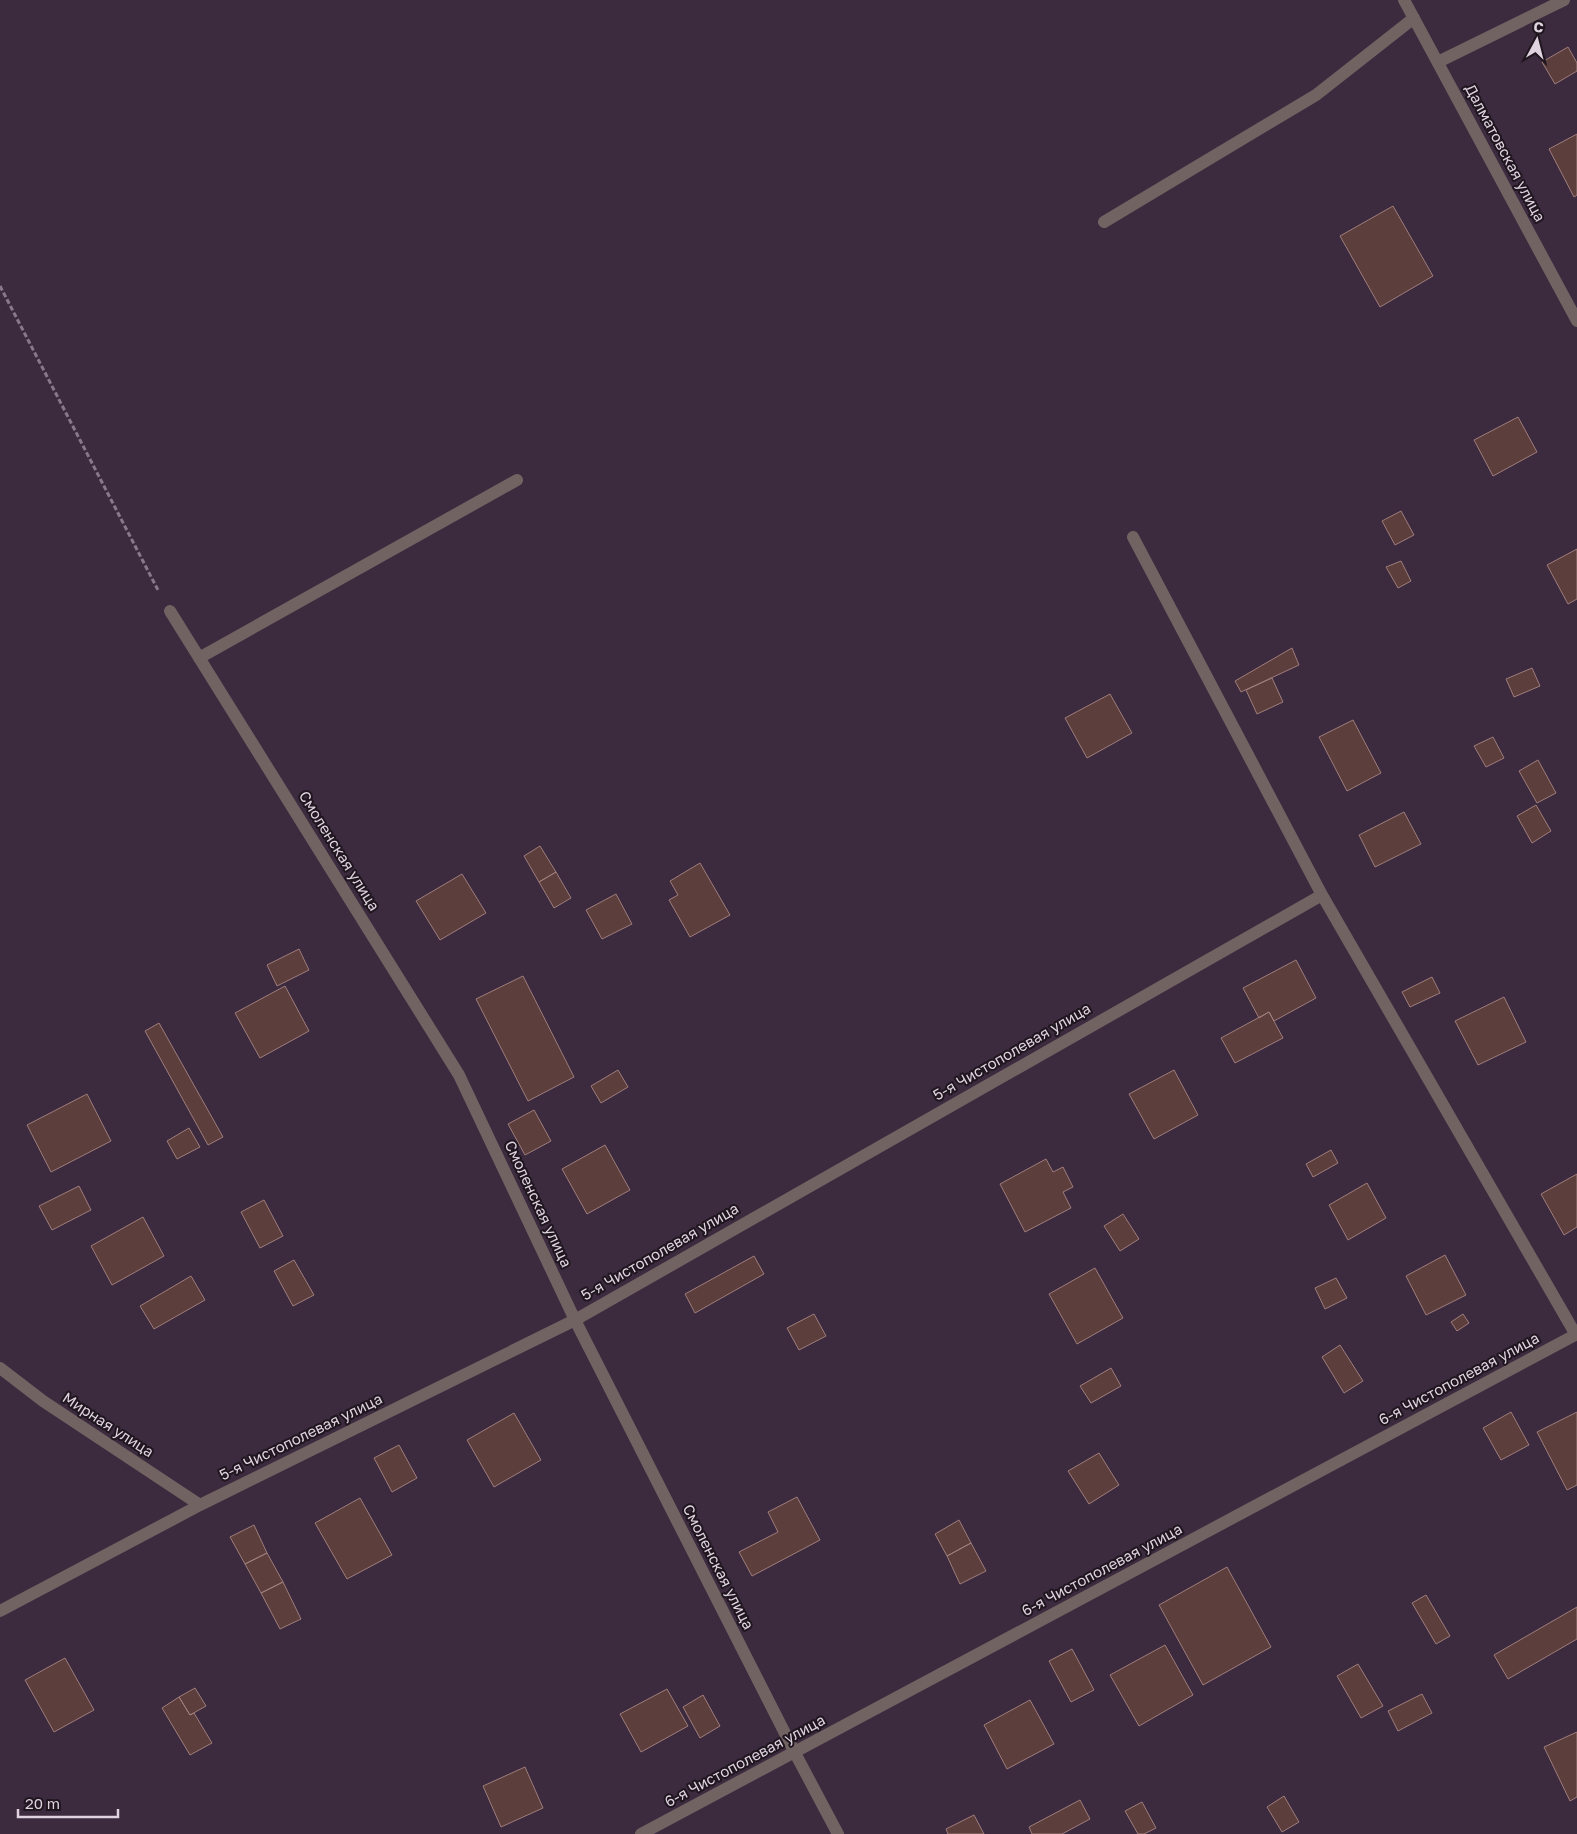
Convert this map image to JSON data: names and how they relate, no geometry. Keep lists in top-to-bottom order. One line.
{"streets":{"street":["Далматовская улица","Смоленская улица","5-я Чистополевая улица","6-я Чистополевая улица","Мирная улица"]},"crossings":[["Смоленская улица","5-я Чистополевая улица"],["Смоленская улица","6-я Чистополевая улица"],["5-я Чистополевая улица","Мирная улица"]],"scale_bar":"20 m","north":"top"}
